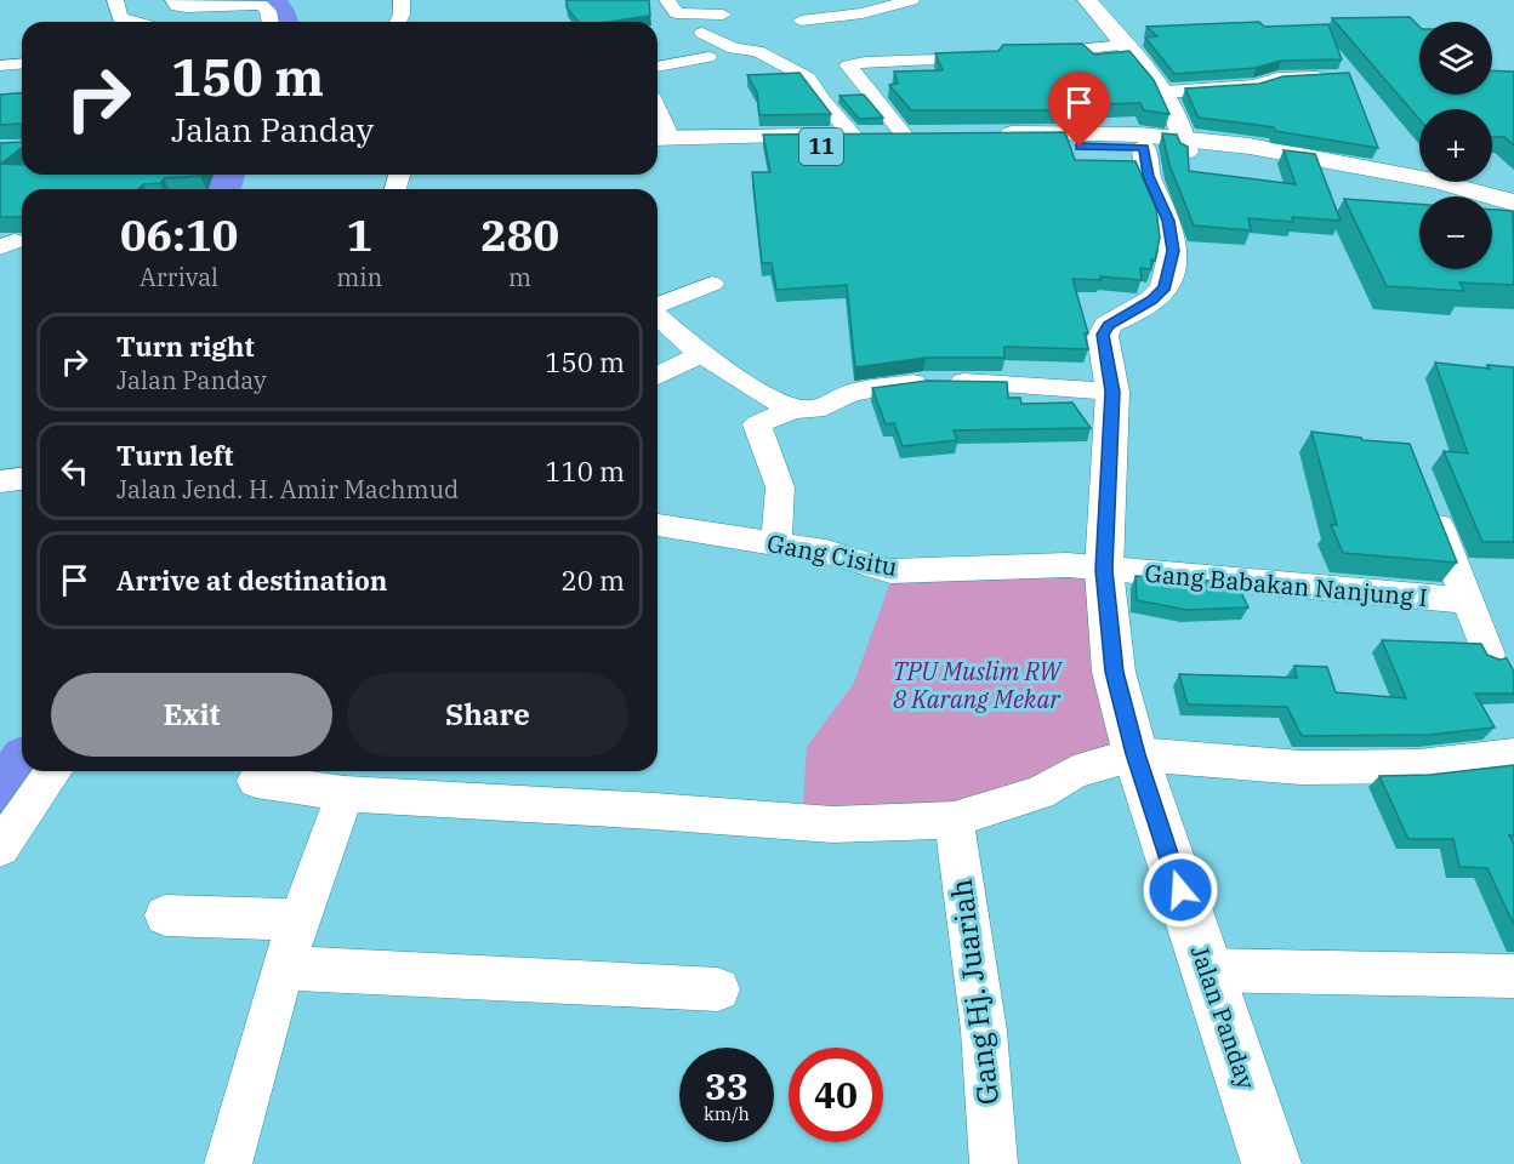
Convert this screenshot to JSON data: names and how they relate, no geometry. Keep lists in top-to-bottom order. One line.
{"streets":{"main road":["11","Jalan Panday"],"street":["Gang Cisitu","Gang Babakan Nanjung I","Gang Hj. Juariah"]},"crossings":[["Gang Cisitu","Gang Babakan Nanjung I"],["Gang Cisitu","Jalan Panday"],["Gang Babakan Nanjung I","Jalan Panday"]],"parks":["TPU Muslim RW 8 Karang Mekar"],"page":{"map_buttons":["+","−"],"turn":["150 m","Jalan Panday"],"eta":["06:10","Arrival","1","min","280","m"],"list":[{"name":"Turn right","note":"Jalan Panday","value":"150 m"},{"name":"Turn left","note":"Jalan Jend. H. Amir Machmud","value":"110 m"},{"name":"Arrive at destination","value":"20 m"}],"buttons":["Exit","Share"],"speed":"33 km/h","limit":"40"}}
